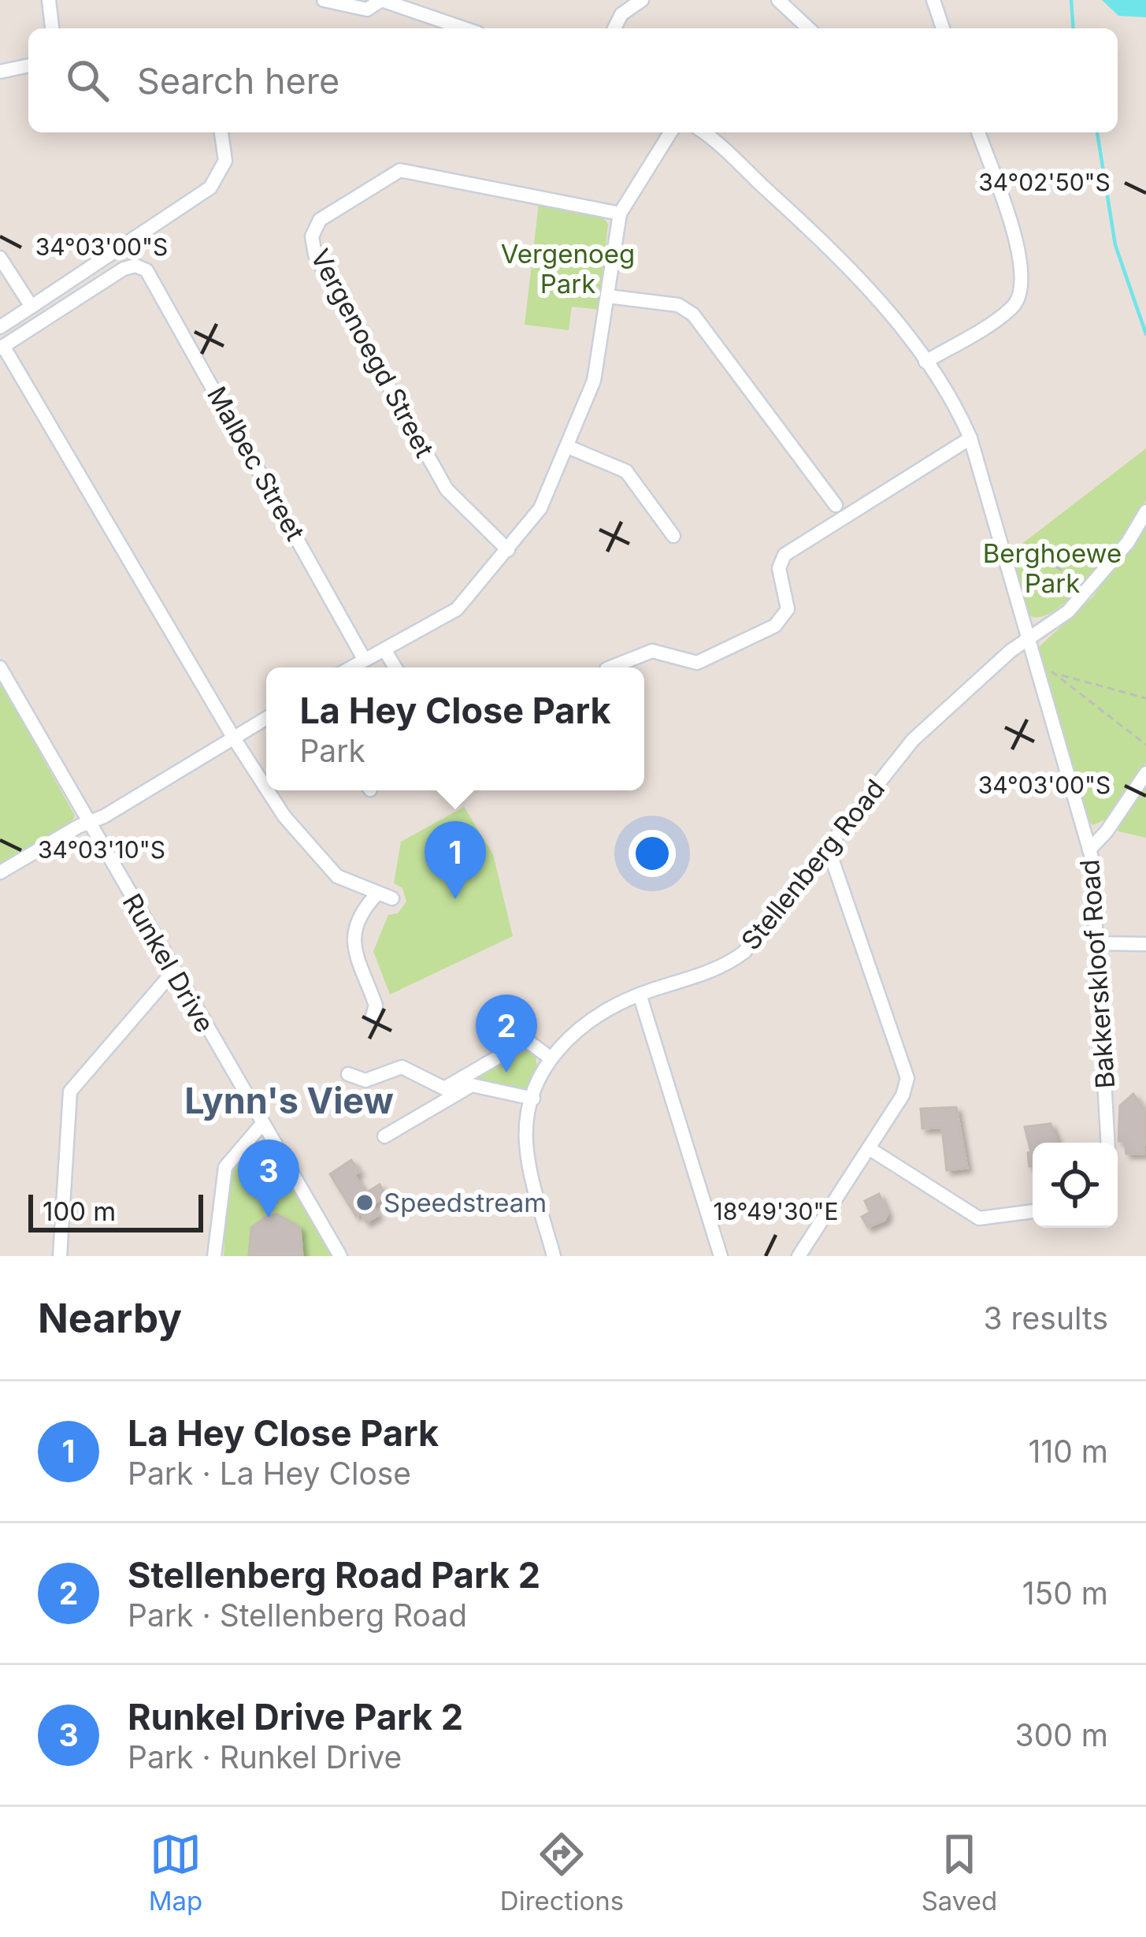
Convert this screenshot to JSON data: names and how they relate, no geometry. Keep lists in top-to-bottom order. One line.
{"streets":{"street":["Vergenoegd Street","Malbec Street","Stellenberg Road","Runkel Drive","Bakkerskloof Road"]},"crossings":[["Stellenberg Road","Bakkerskloof Road"]],"districts":["Lynn's View"],"parks":["Vergenoeg Park","Berghoewe Park"],"places":["Speedstream"],"scale_bar":"100 m","page":{"search":"Search here","popup":["La Hey Close Park","Park"],"pins":["1","2","3"],"scale":"100 m","heading":["Nearby","3 results"],"list":[{"mark":"1","name":"La Hey Close Park","note":"Park · La Hey Close","value":"110 m"},{"mark":"2","name":"Stellenberg Road Park 2","note":"Park · Stellenberg Road","value":"150 m"},{"mark":"3","name":"Runkel Drive Park 2","note":"Park · Runkel Drive","value":"300 m"}],"nav":["Map","Directions","Saved"]},"coordinates":["34°02'50\"S","34°03'00\"S","34°03'10\"S","18°49'30\"E"]}
